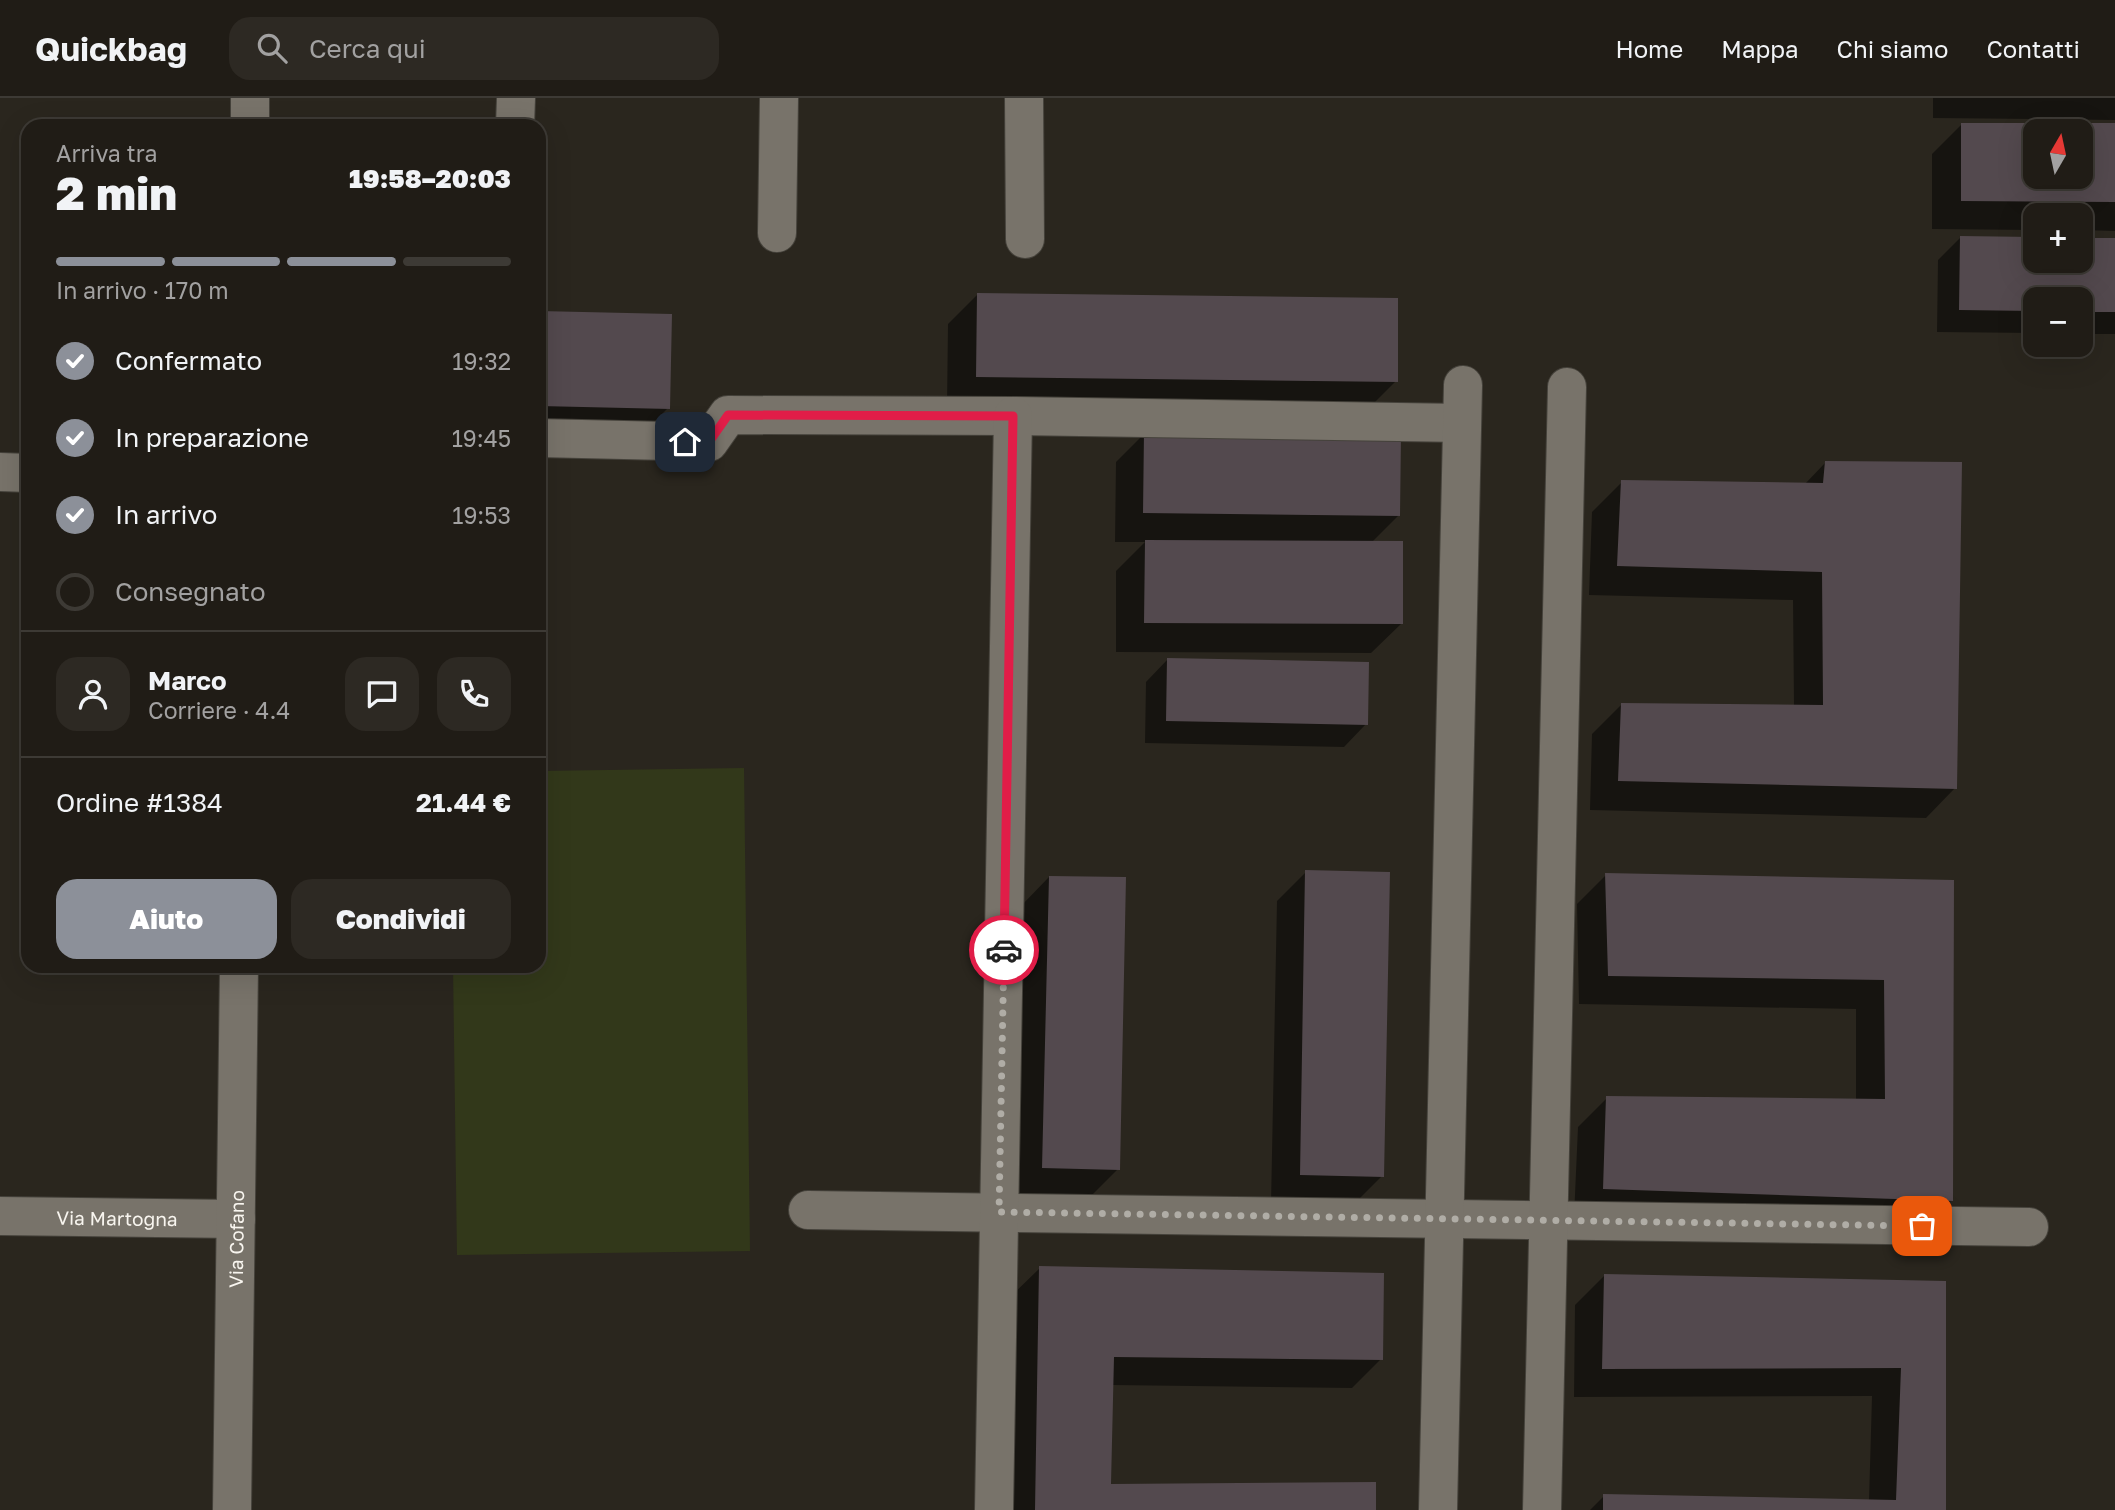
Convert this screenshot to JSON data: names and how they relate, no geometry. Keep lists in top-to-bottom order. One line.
{"streets":{"street":["Via Martogna","Via Cofano"]},"crossings":[["Via Martogna","Via Cofano"]],"north":"top","page":{"header":"Quickbag","search":"Cerca qui","nav":["Home","Mappa","Chi siamo","Contatti"],"map_buttons":["+","−"],"heading":["2 min","Arriva tra","19:58–20:03"],"panel":["Marco","Corriere · 4.4","Ordine #1384","21.44 €"],"bar":"In arrivo · 170 m","list":[["Confermato","19:32"],["In preparazione","19:45"],["In arrivo","19:53"],"Consegnato"],"buttons":["Aiuto","Condividi"]}}
